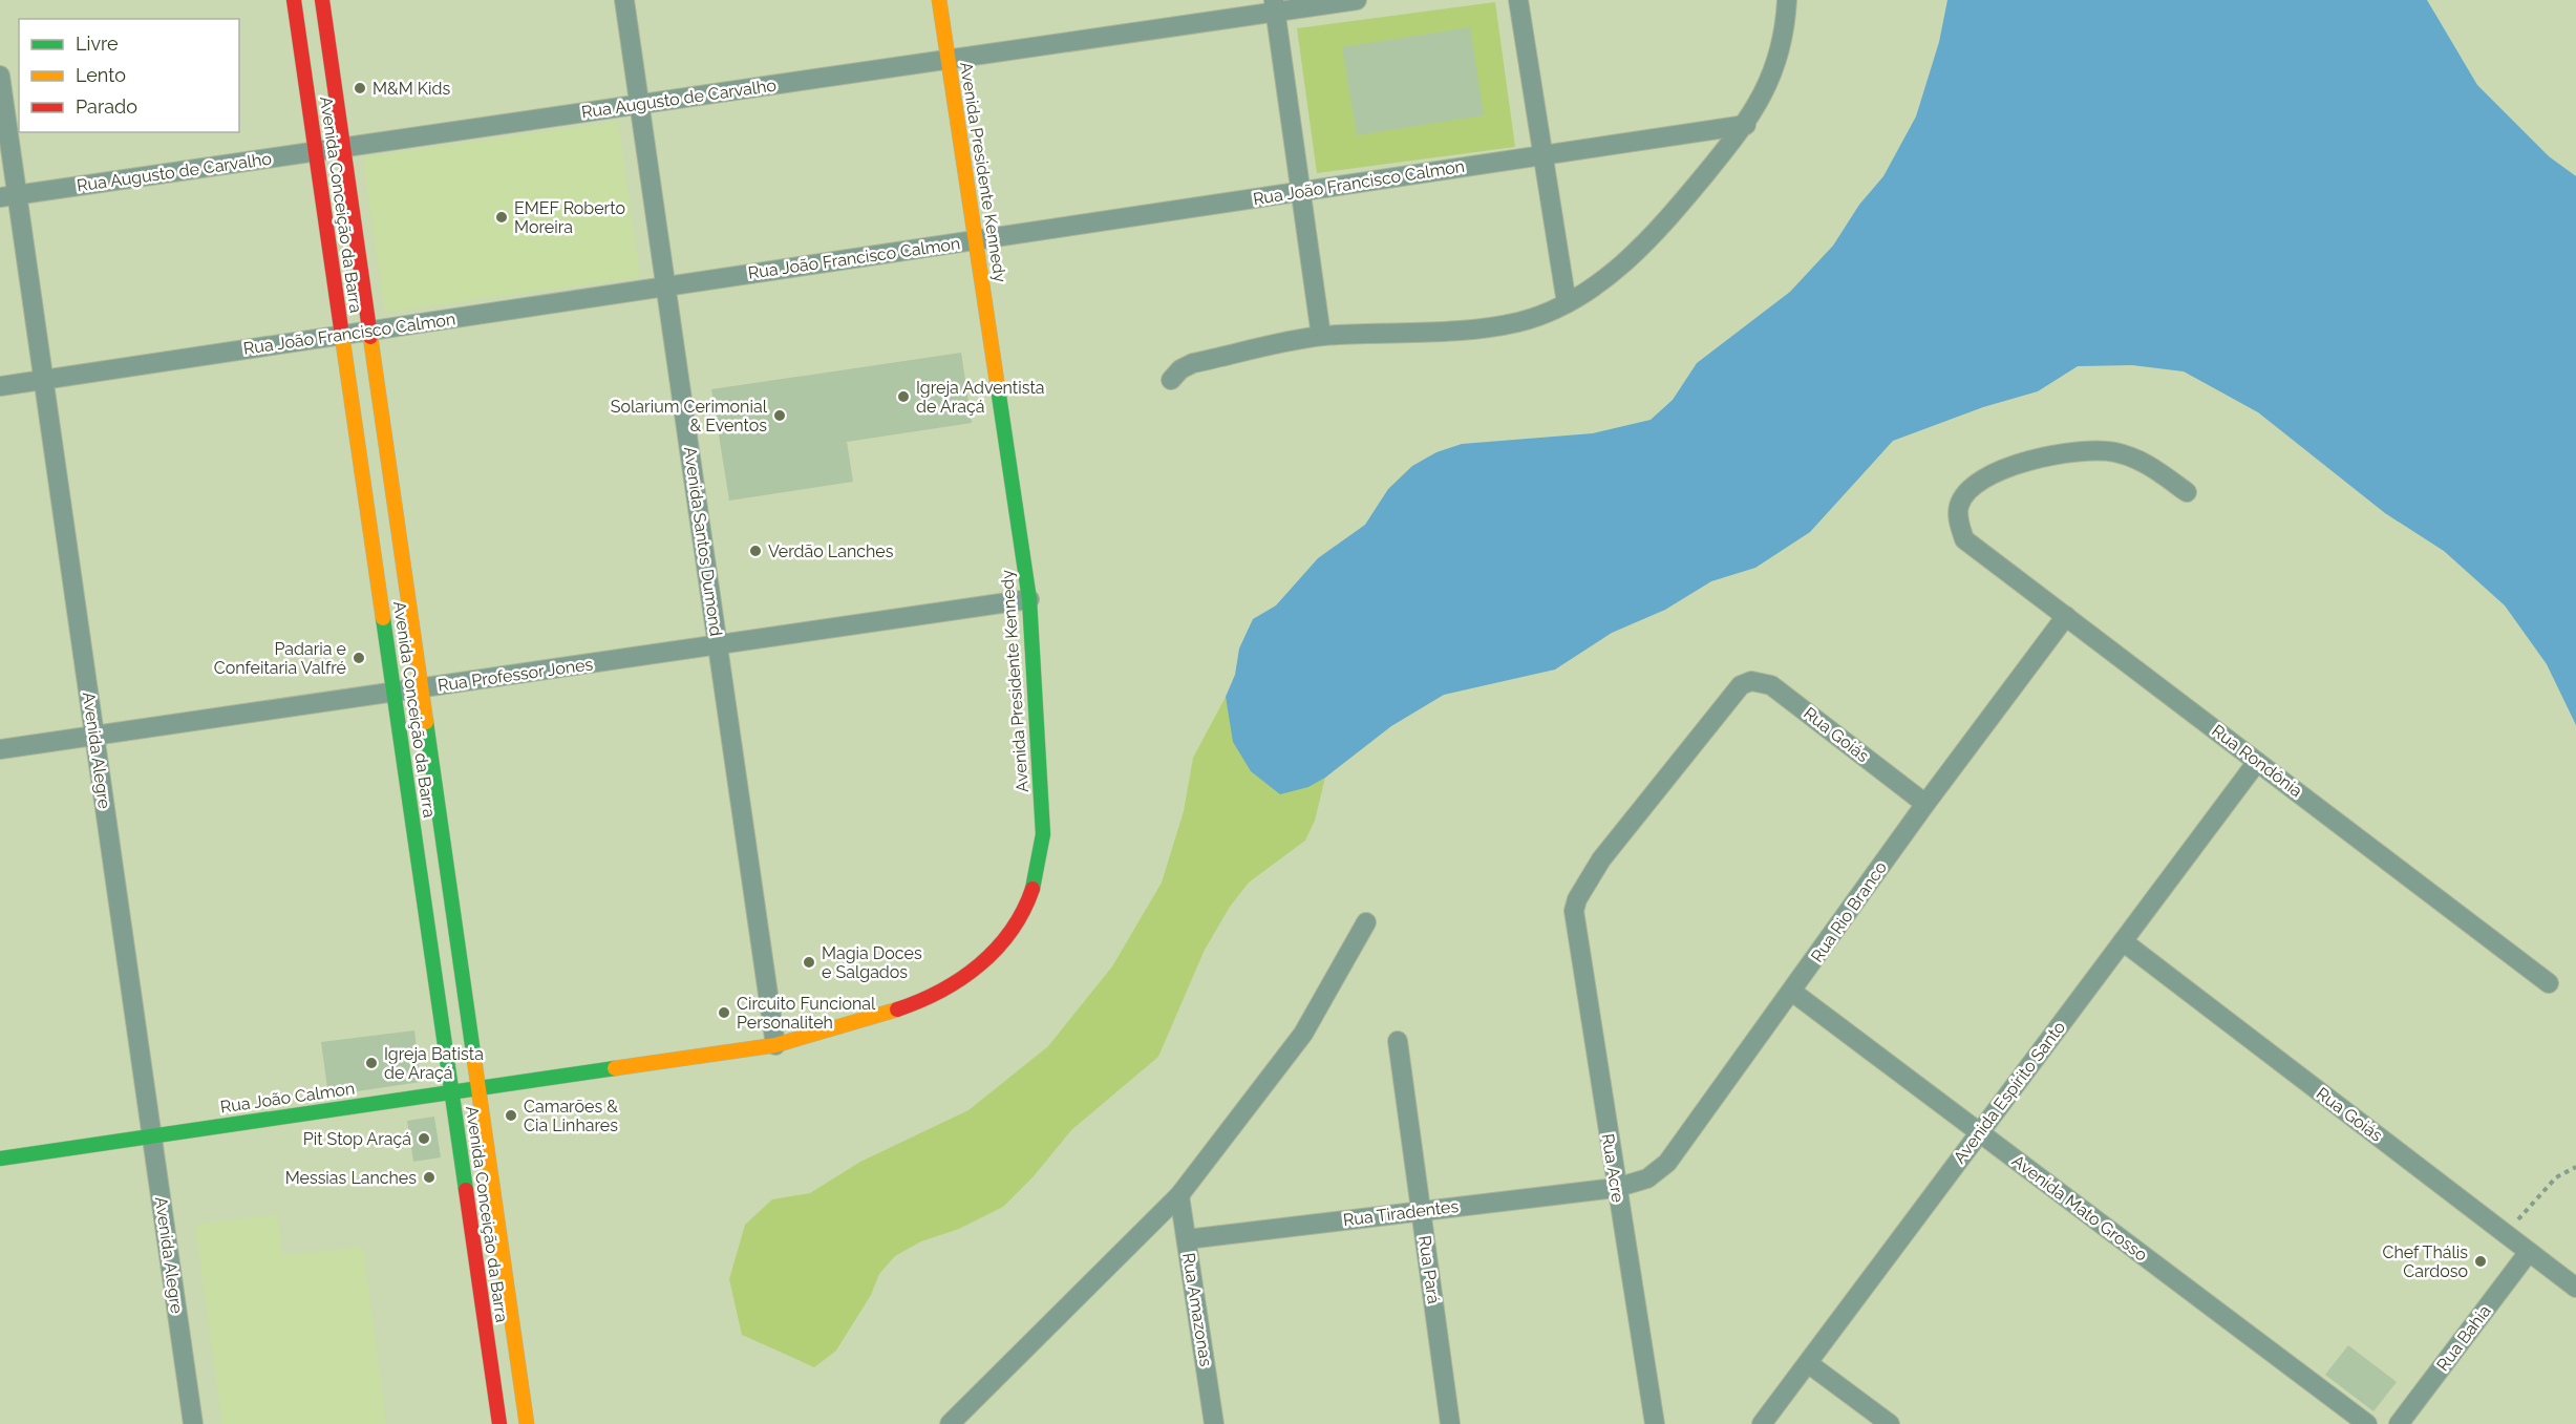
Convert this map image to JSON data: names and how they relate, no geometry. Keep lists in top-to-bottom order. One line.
{"streets":{"street":["Rua Augusto de Carvalho","Avenida Presidente Kennedy","Rua João Francisco Calmon","Avenida Conceição da Barra","Avenida Santos Dumond","Rua Professor Jones","Rua Goiás","Avenida Alegre","Rua Rondônia","Rua Rio Branco","Avenida Espírito Santo","Rua João Calmon","Rua Acre","Avenida Mato Grosso","Rua Tiradentes","Rua Pará","Rua Amazonas","Rua Bahia"]},"crossings":[["Rua Augusto de Carvalho","Avenida Presidente Kennedy"],["Rua Augusto de Carvalho","Avenida Conceição da Barra"],["Rua Augusto de Carvalho","Avenida Santos Dumond"],["Rua Augusto de Carvalho","Avenida Alegre"],["Avenida Presidente Kennedy","Rua João Francisco Calmon"],["Avenida Presidente Kennedy","Rua Professor Jones"],["Avenida Presidente Kennedy","Rua João Calmon"],["Rua João Francisco Calmon","Avenida Conceição da Barra"],["Rua João Francisco Calmon","Avenida Santos Dumond"],["Rua João Francisco Calmon","Avenida Alegre"],["Avenida Conceição da Barra","Rua Professor Jones"],["Avenida Conceição da Barra","Rua João Calmon"],["Avenida Santos Dumond","Rua Professor Jones"],["Avenida Santos Dumond","Rua João Calmon"],["Rua Professor Jones","Avenida Alegre"],["Rua Goiás","Rua Rio Branco"],["Rua Goiás","Avenida Espírito Santo"],["Rua Goiás","Rua Acre"],["Rua Goiás","Rua Bahia"],["Avenida Alegre","Rua João Calmon"],["Rua Rondônia","Rua Rio Branco"],["Rua Rondônia","Avenida Espírito Santo"],["Rua Rio Branco","Rua Acre"],["Rua Rio Branco","Avenida Mato Grosso"],["Rua Rio Branco","Rua Tiradentes"],["Avenida Espírito Santo","Avenida Mato Grosso"],["Rua Acre","Rua Tiradentes"],["Rua Tiradentes","Rua Pará"],["Rua Tiradentes","Rua Amazonas"]],"places":["M&M Kids","EMEF Roberto Moreira","Igreja Adventista de Araçá","Solarium Cerimonial & Eventos","Verdão Lanches","Padaria e Confeitaria Valfré","Magia Doces e Salgados","Circuito Funcional Personaliteh","Igreja Batista de Araçá","Camarões & Cia Linhares","Pit Stop Araçá","Messias Lanches","Chef Thális Cardoso"],"legend":["Livre","Lento","Parado"]}
